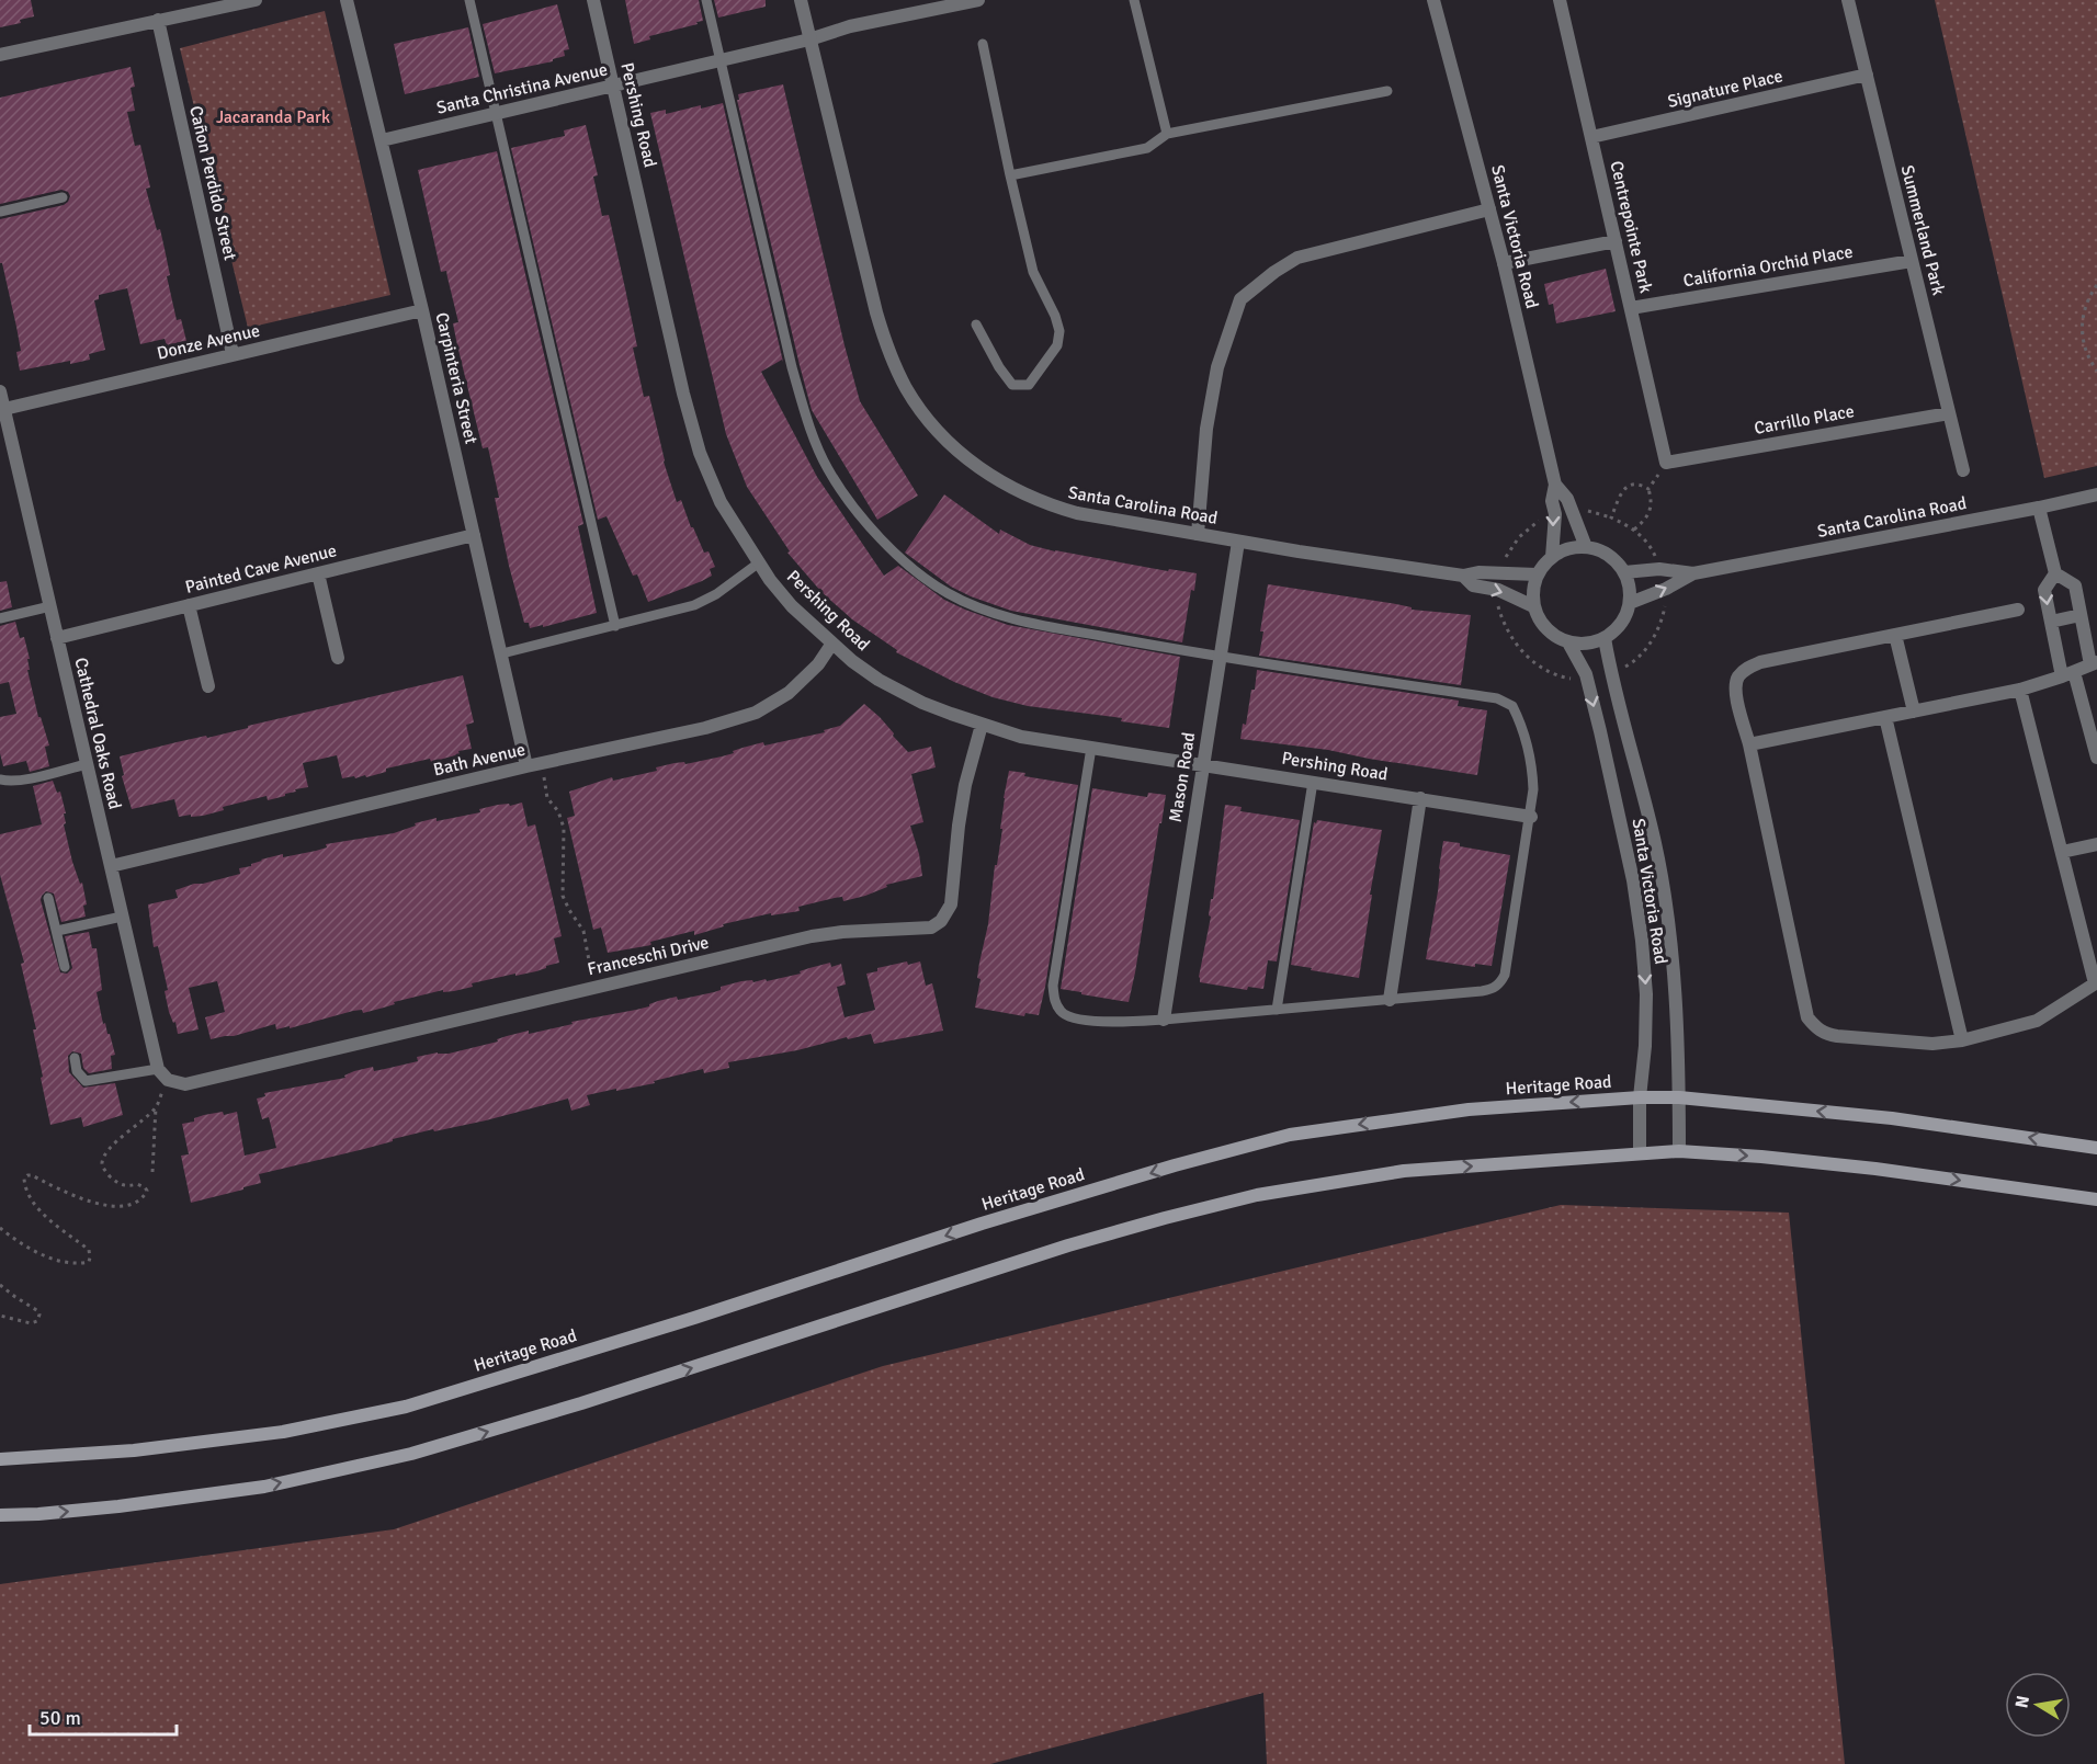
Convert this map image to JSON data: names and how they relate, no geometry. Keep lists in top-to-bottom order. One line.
{"streets":{"main road":["Heritage Road"],"street":["Santa Christina Avenue","Signature Place","Pershing Road","Cañon Perdido Street","Centrepointe Park","Summerland Park","Santa Victoria Road","California Orchid Place","Donze Avenue","Carpinteria Street","Carrillo Place","Santa Carolina Road","Painted Cave Avenue","Cathedral Oaks Road","Bath Avenue","Mason Road","Franceschi Drive"]},"crossings":[["Santa Christina Avenue","Pershing Road"],["Santa Christina Avenue","Carpinteria Street"],["Santa Christina Avenue","Santa Carolina Road"],["Signature Place","Centrepointe Park"],["Signature Place","Summerland Park"],["Pershing Road","Bath Avenue"],["Pershing Road","Mason Road"],["Pershing Road","Franceschi Drive"],["Cañon Perdido Street","Donze Avenue"],["Centrepointe Park","California Orchid Place"],["Centrepointe Park","Carrillo Place"],["Summerland Park","California Orchid Place"],["Summerland Park","Carrillo Place"],["Santa Victoria Road","Santa Carolina Road"],["Santa Victoria Road","Heritage Road"],["Donze Avenue","Carpinteria Street"],["Donze Avenue","Cathedral Oaks Road"],["Carpinteria Street","Painted Cave Avenue"],["Carpinteria Street","Bath Avenue"],["Santa Carolina Road","Mason Road"],["Painted Cave Avenue","Cathedral Oaks Road"],["Cathedral Oaks Road","Bath Avenue"],["Cathedral Oaks Road","Franceschi Drive"]],"parks":["Jacaranda Park"],"scale_bar":"50 m","north":"left"}
